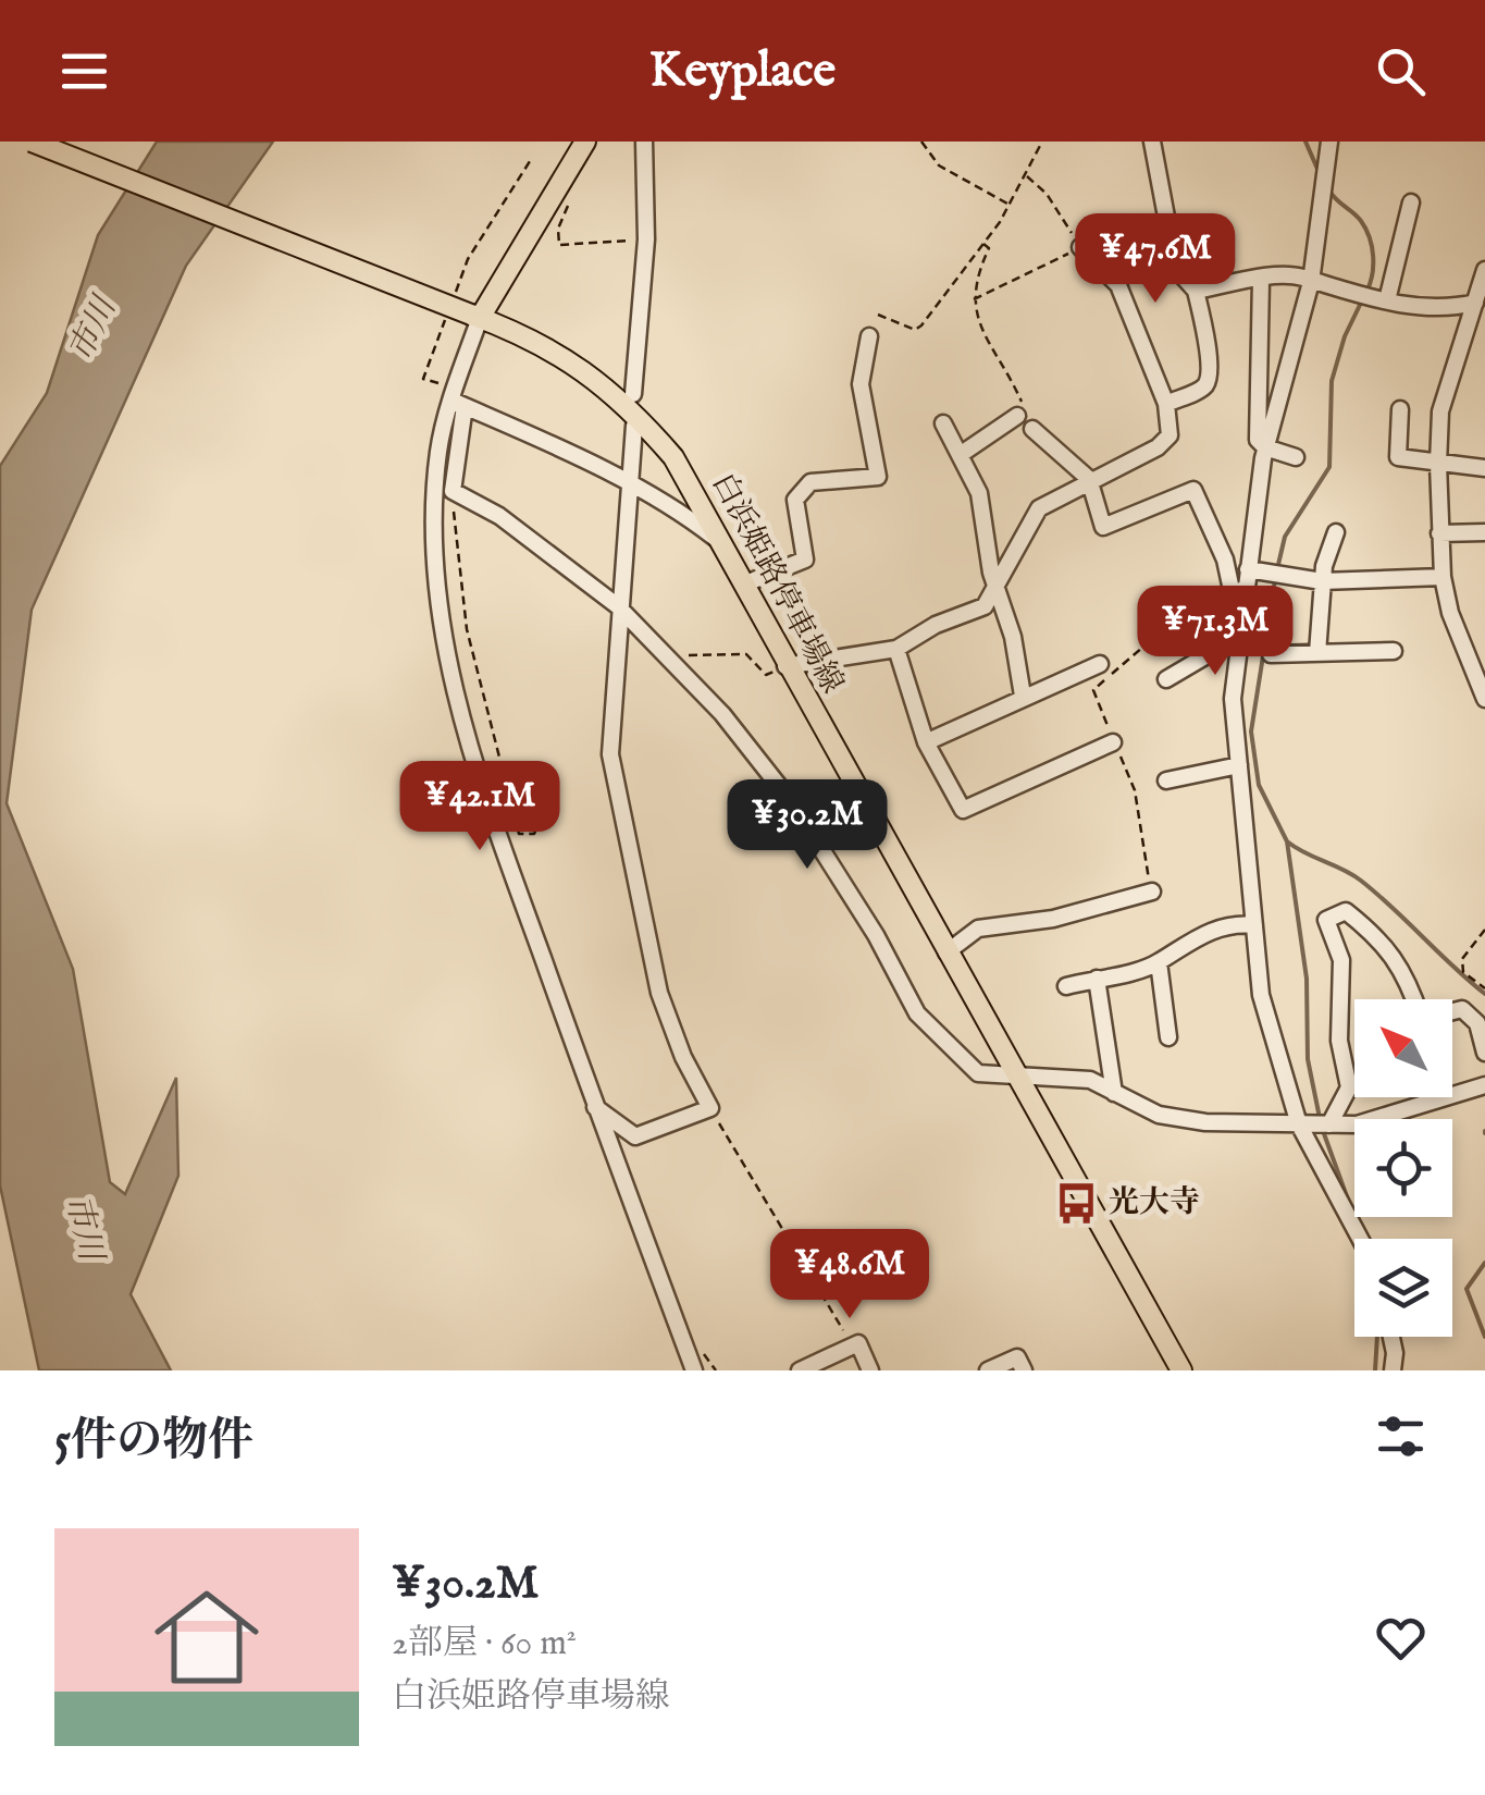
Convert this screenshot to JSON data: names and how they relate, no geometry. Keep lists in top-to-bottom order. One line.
{"streets":{"main road":["白浜姫路停車場線"]},"water":["市川"],"places":{"bus stop":["光大寺"]},"north":"top left","page":{"header":"Keyplace","price":["¥47.6M","¥71.3M","¥42.1M","¥30.2M","¥48.6M"],"heading":"5件の物件","list":[{"name":"¥30.2M","note":"2部屋 · 60 m² · 白浜姫路停車場線"}]}}
